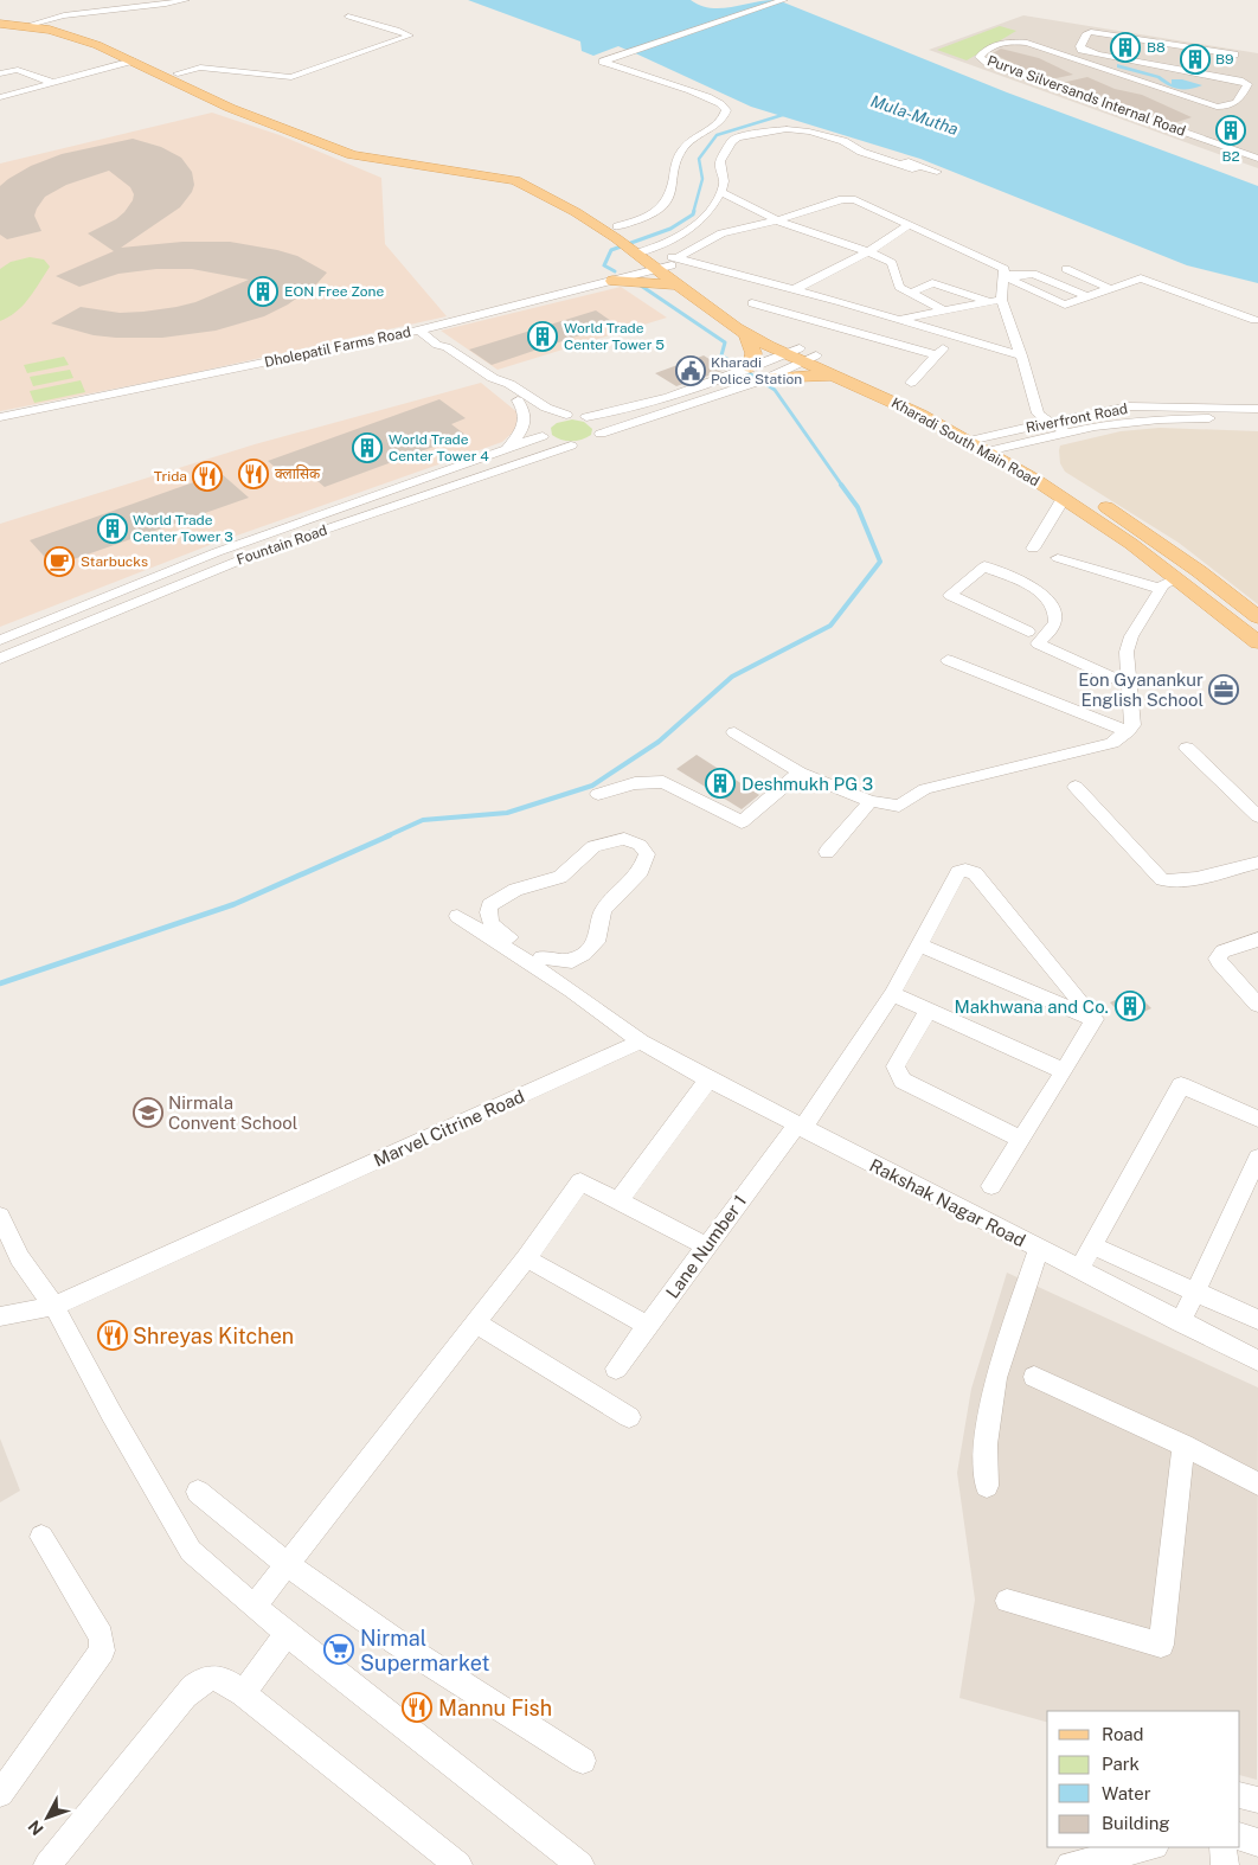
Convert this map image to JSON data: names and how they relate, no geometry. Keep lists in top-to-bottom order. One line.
{"streets":{"main road":["Kharadi South Main Road"],"street":["Purva Silversands Internal Road","Dholepatil Farms Road","Riverfront Road","Fountain Road","Marvel Citrine Road","Rakshak Nagar Road","Lane Number 1"]},"crossings":[["Dholepatil Farms Road","Kharadi South Main Road"],["Riverfront Road","Kharadi South Main Road"],["Kharadi South Main Road","Fountain Road"],["Marvel Citrine Road","Rakshak Nagar Road"],["Rakshak Nagar Road","Lane Number 1"]],"water":["Mula-Mutha"],"places":{"building":["B8","B9","B2","EON Free Zone","World Trade Center Tower 5","World Trade Center Tower 4","World Trade Center Tower 3","Deshmukh PG 3","Makhwana and Co."],"public building":["Kharadi Police Station"],"restaurant":["क्लासिक","Trida","Shreyas Kitchen","Mannu Fish"],"cafe":["Starbucks"],"office":["Eon Gyanankur English School"],"school or university":["Nirmala Convent School"],"supermarket":["Nirmal Supermarket"]},"legend":["Road","Park","Water","Building"],"north":"bottom left"}
